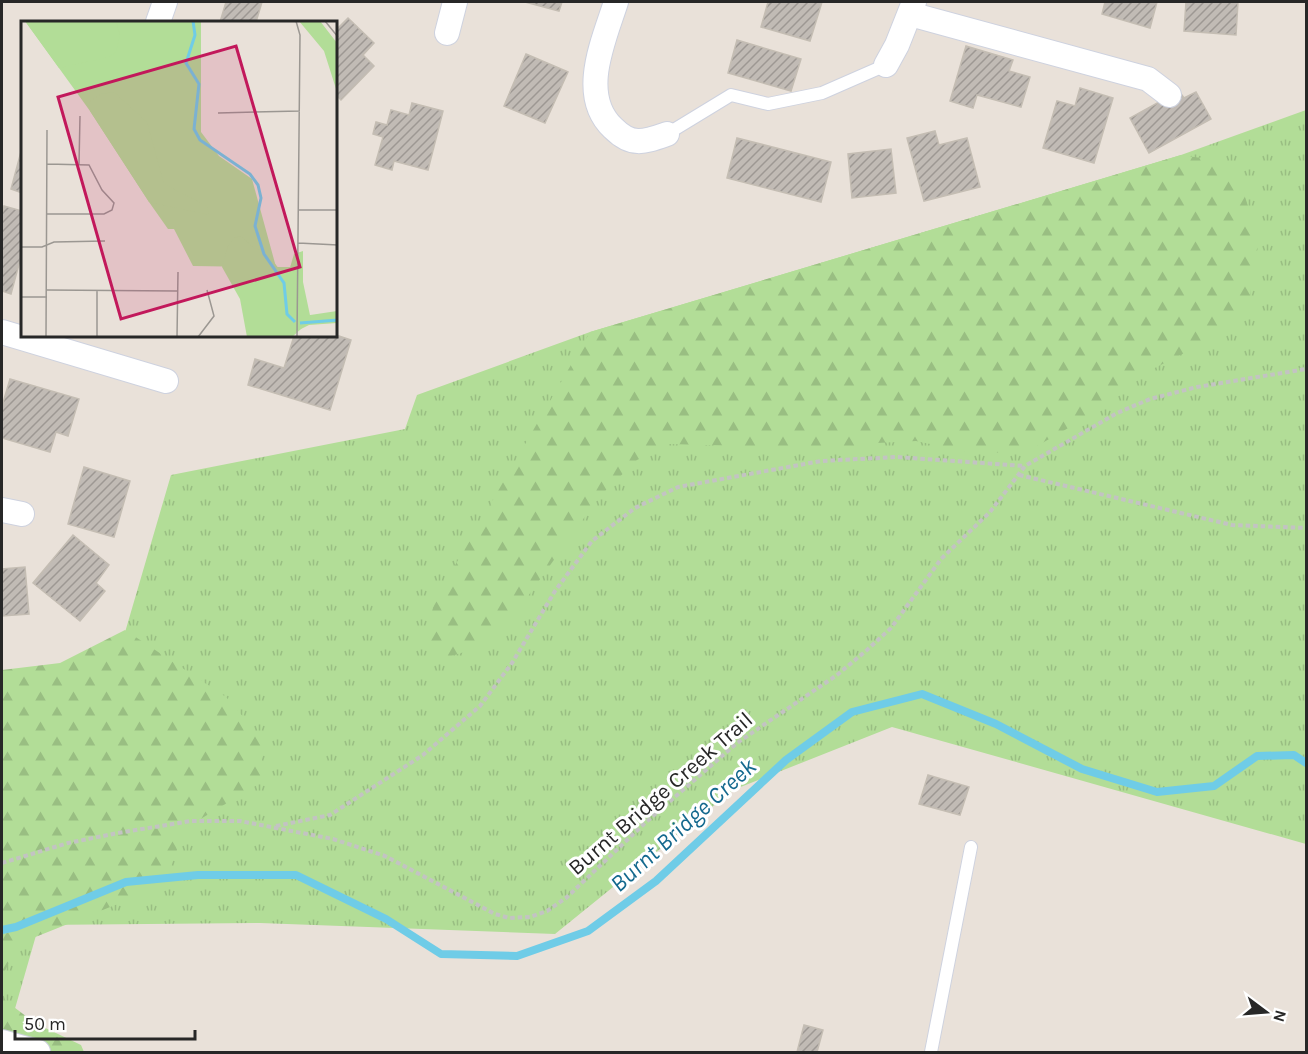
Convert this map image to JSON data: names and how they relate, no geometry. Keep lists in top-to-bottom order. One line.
{"streets":{"path":["Burnt Bridge Creek Trail"]},"water":["Burnt Bridge Creek"],"scale_bar":"50 m","north":"right"}
